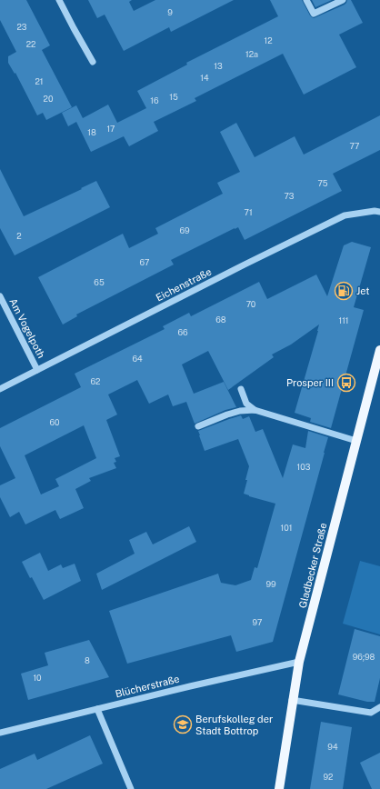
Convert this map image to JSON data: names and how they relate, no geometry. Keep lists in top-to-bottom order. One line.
{"streets":{"main road":["Gladbecker Straße"],"street":["Eichenstraße","Am Vogelpoth","Blücherstraße"]},"crossings":[["Eichenstraße","Am Vogelpoth"],["Gladbecker Straße","Blücherstraße"]],"places":{"fuel station":["Jet"],"bus stop":["Prosper III"],"school or university":["Berufskolleg der Stadt Bottrop"]},"house_numbers":["9","23","12","22","12a","13","14","21","15","20","16","17","18","77","75","73","71","69","2","67","65","70","68","111","66","64","62","60","103","101","99","97","96;98","8","10","94","92"]}
